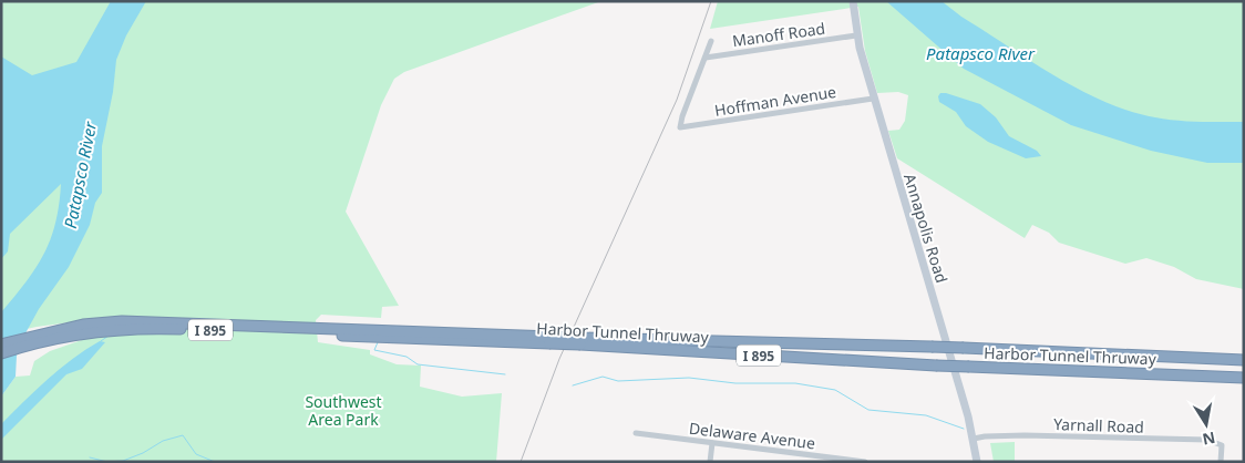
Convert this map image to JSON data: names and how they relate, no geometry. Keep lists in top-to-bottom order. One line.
{"streets":{"highway":["I 895","Harbor Tunnel Thruway"],"main road":["Annapolis Road"],"street":["Manoff Road","Hoffman Avenue","Yarnall Road","Delaware Avenue"]},"crossings":[["Manoff Road","Hoffman Avenue"],["Manoff Road","Annapolis Road"],["Hoffman Avenue","Annapolis Road"],["Annapolis Road","Yarnall Road"]],"water":["Patapsco River"],"parks":["Southwest Area Park"],"north":"bottom"}
